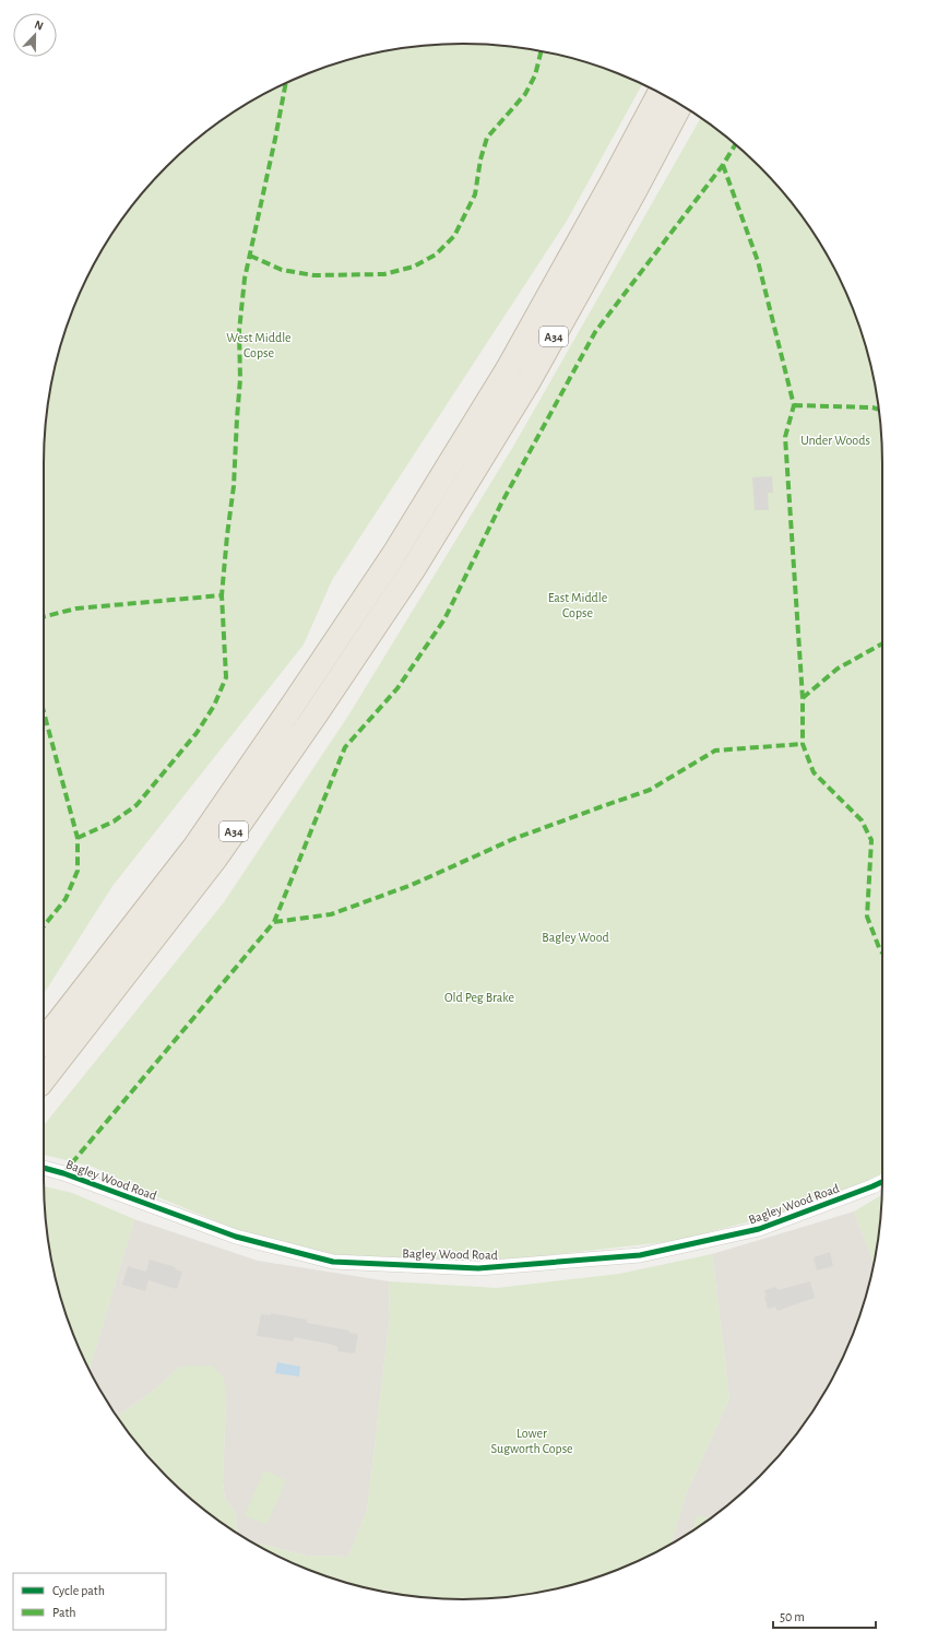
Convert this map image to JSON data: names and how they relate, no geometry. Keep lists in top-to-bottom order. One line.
{"streets":{"highway":["A34"],"street":["Bagley Wood Road"]},"parks":["West Middle Copse","Under Woods","East Middle Copse","Bagley Wood","Old Peg Brake","Lower Sugworth Copse"],"legend":["Cycle path","Path"],"scale_bar":"50 m","north":"top"}
